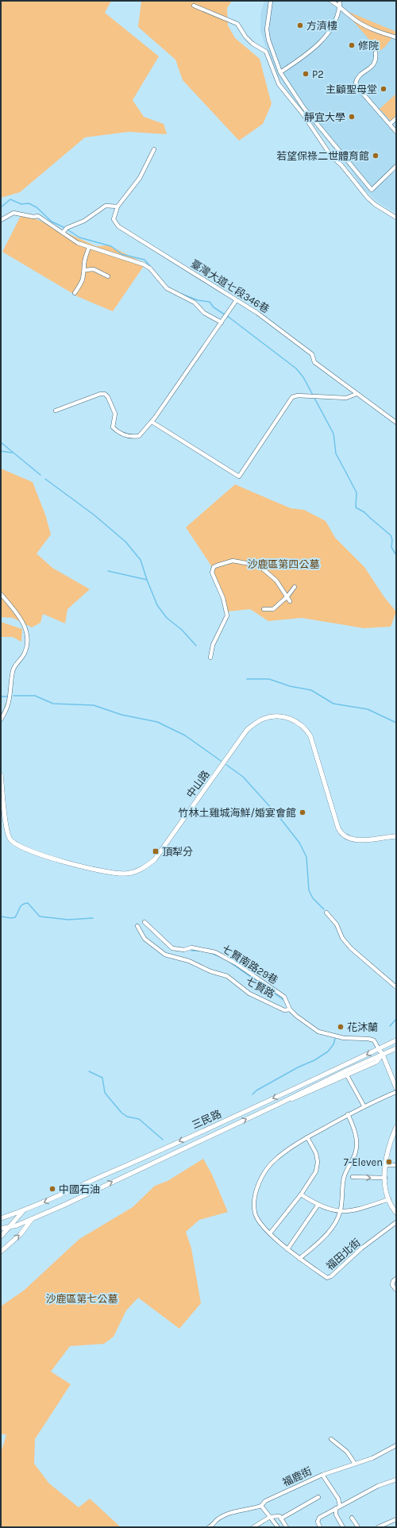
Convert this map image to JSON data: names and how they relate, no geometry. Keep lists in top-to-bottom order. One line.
{"streets":{"street":["臺灣大道七段346巷","中山路","七賢南路29巷","七賢路","三民路","福田北街","福鹿街"]},"crossings":[["七賢南路29巷","七賢路"]],"parks":["沙鹿區第四公墓","沙鹿區第七公墓"],"places":{"other":["方濟樓","修院","P2","主顧聖母堂","靜宜大學","若望保祿二世體育館","竹林土雞城海鮮/婚宴會館","花沐蘭","7-Eleven","中國石油"],"transit":["頂犁分"]}}
